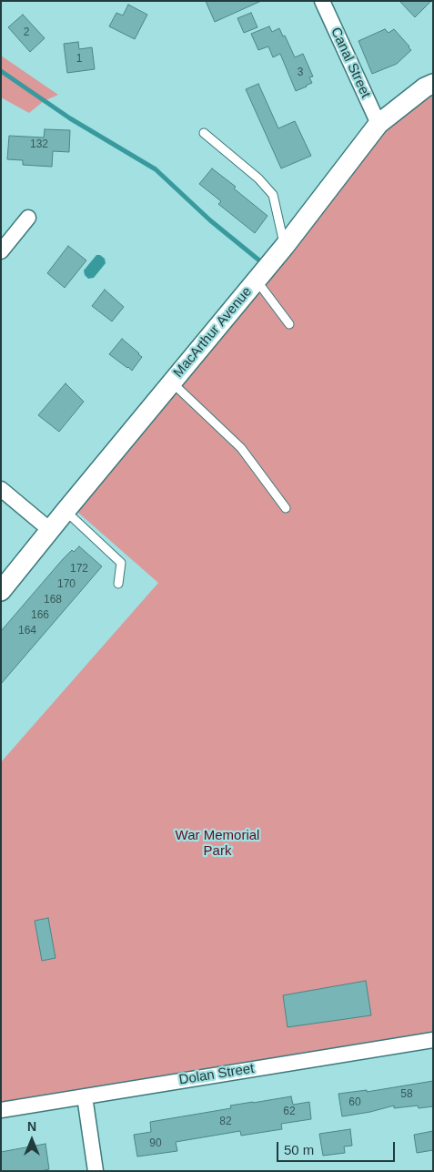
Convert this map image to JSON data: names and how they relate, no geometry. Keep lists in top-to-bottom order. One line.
{"streets":{"street":["Canal Street","MacArthur Avenue","Dolan Street"]},"crossings":[["Canal Street","MacArthur Avenue"]],"parks":["War Memorial Park"],"house_numbers":["2","1","3","132","172","170","168","166","164","58","60","62","82","90"],"scale_bar":"50 m","north":"top"}
